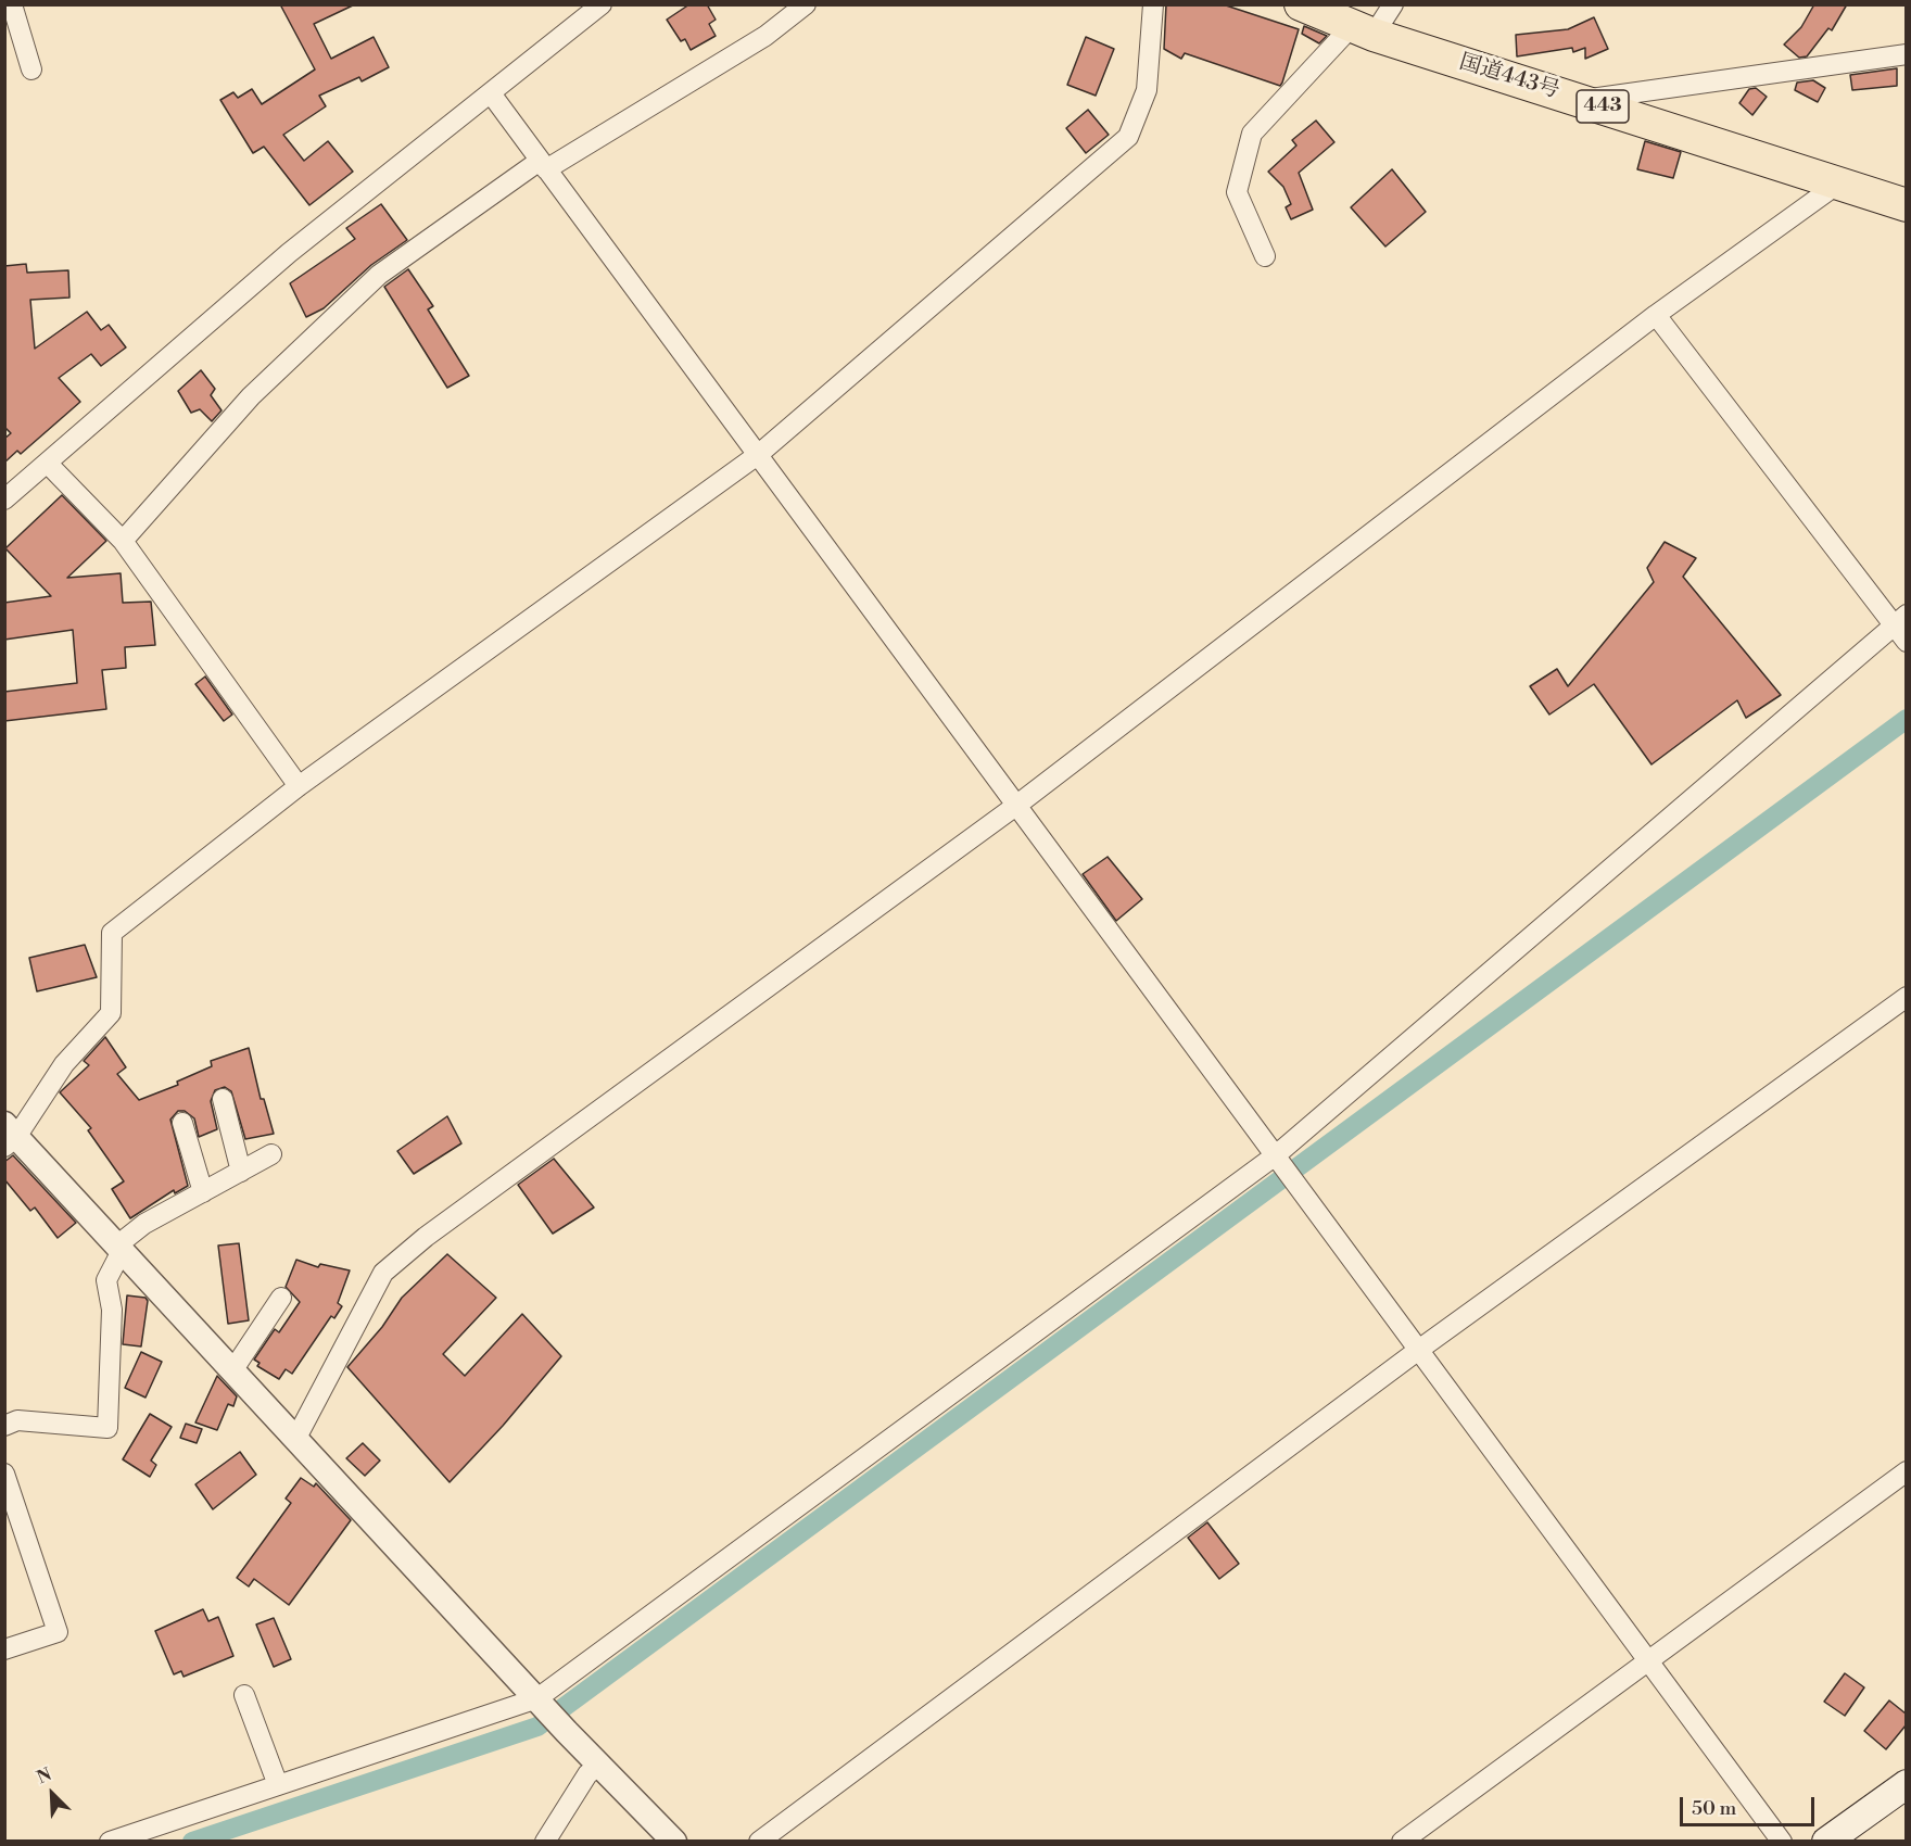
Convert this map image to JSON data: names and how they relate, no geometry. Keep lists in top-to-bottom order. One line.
{"streets":{"highway":["国道443号","443"]},"scale_bar":"50 m","north":"top left"}
